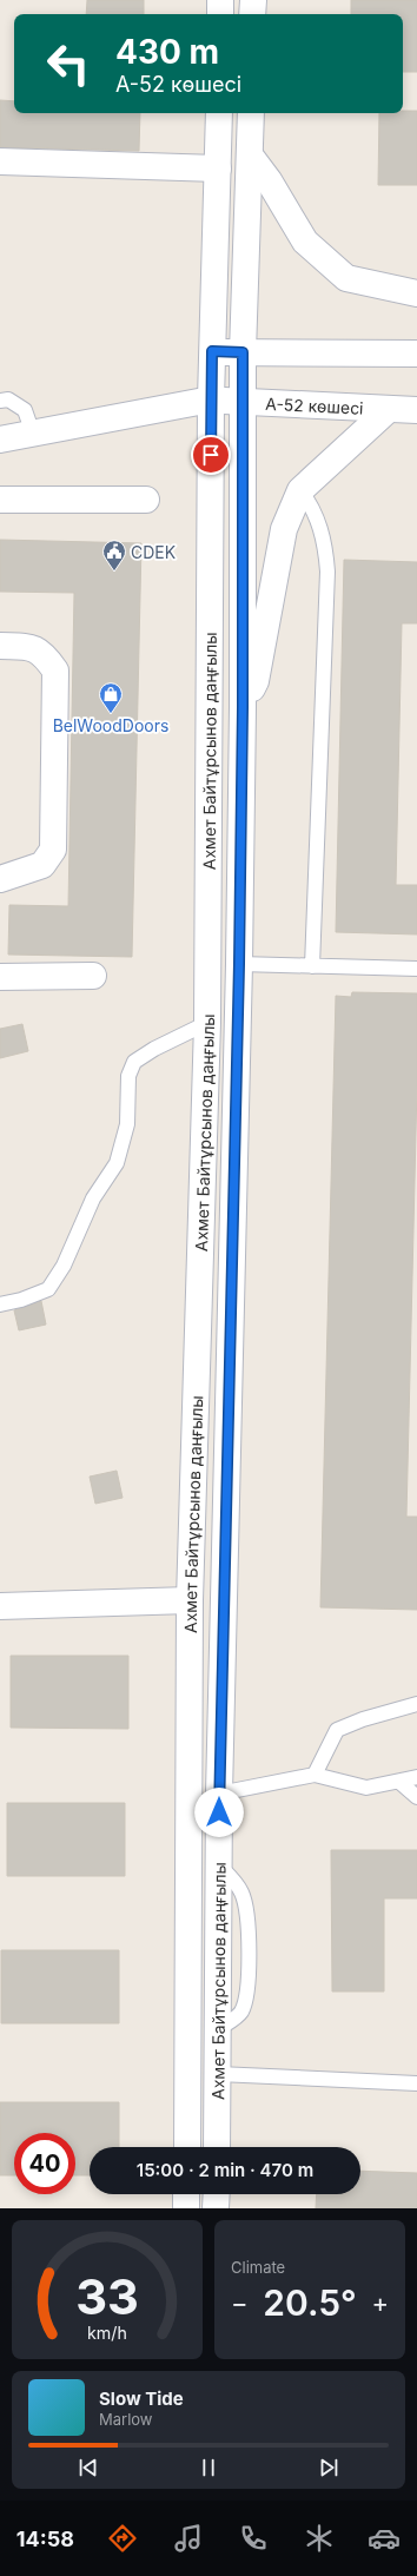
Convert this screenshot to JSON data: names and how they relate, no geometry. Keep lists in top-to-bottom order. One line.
{"streets":{"street":["А-52 көшесі","Ахмет Байтұрсынов даңғылы"]},"crossings":[["А-52 көшесі","Ахмет Байтұрсынов даңғылы"]],"places":{"public building":["CDEK"],"shop":["BelWoodDoors"]},"page":{"turn":["430 m","А-52 көшесі"],"limit":"40","trip":"15:00 · 2 min · 470 m","tile":"Climate","heat":["−","20.5°","+"],"song":["Slow Tide","Marlow"],"tabs":"14:58","gauge":["33","km/h"]}}
